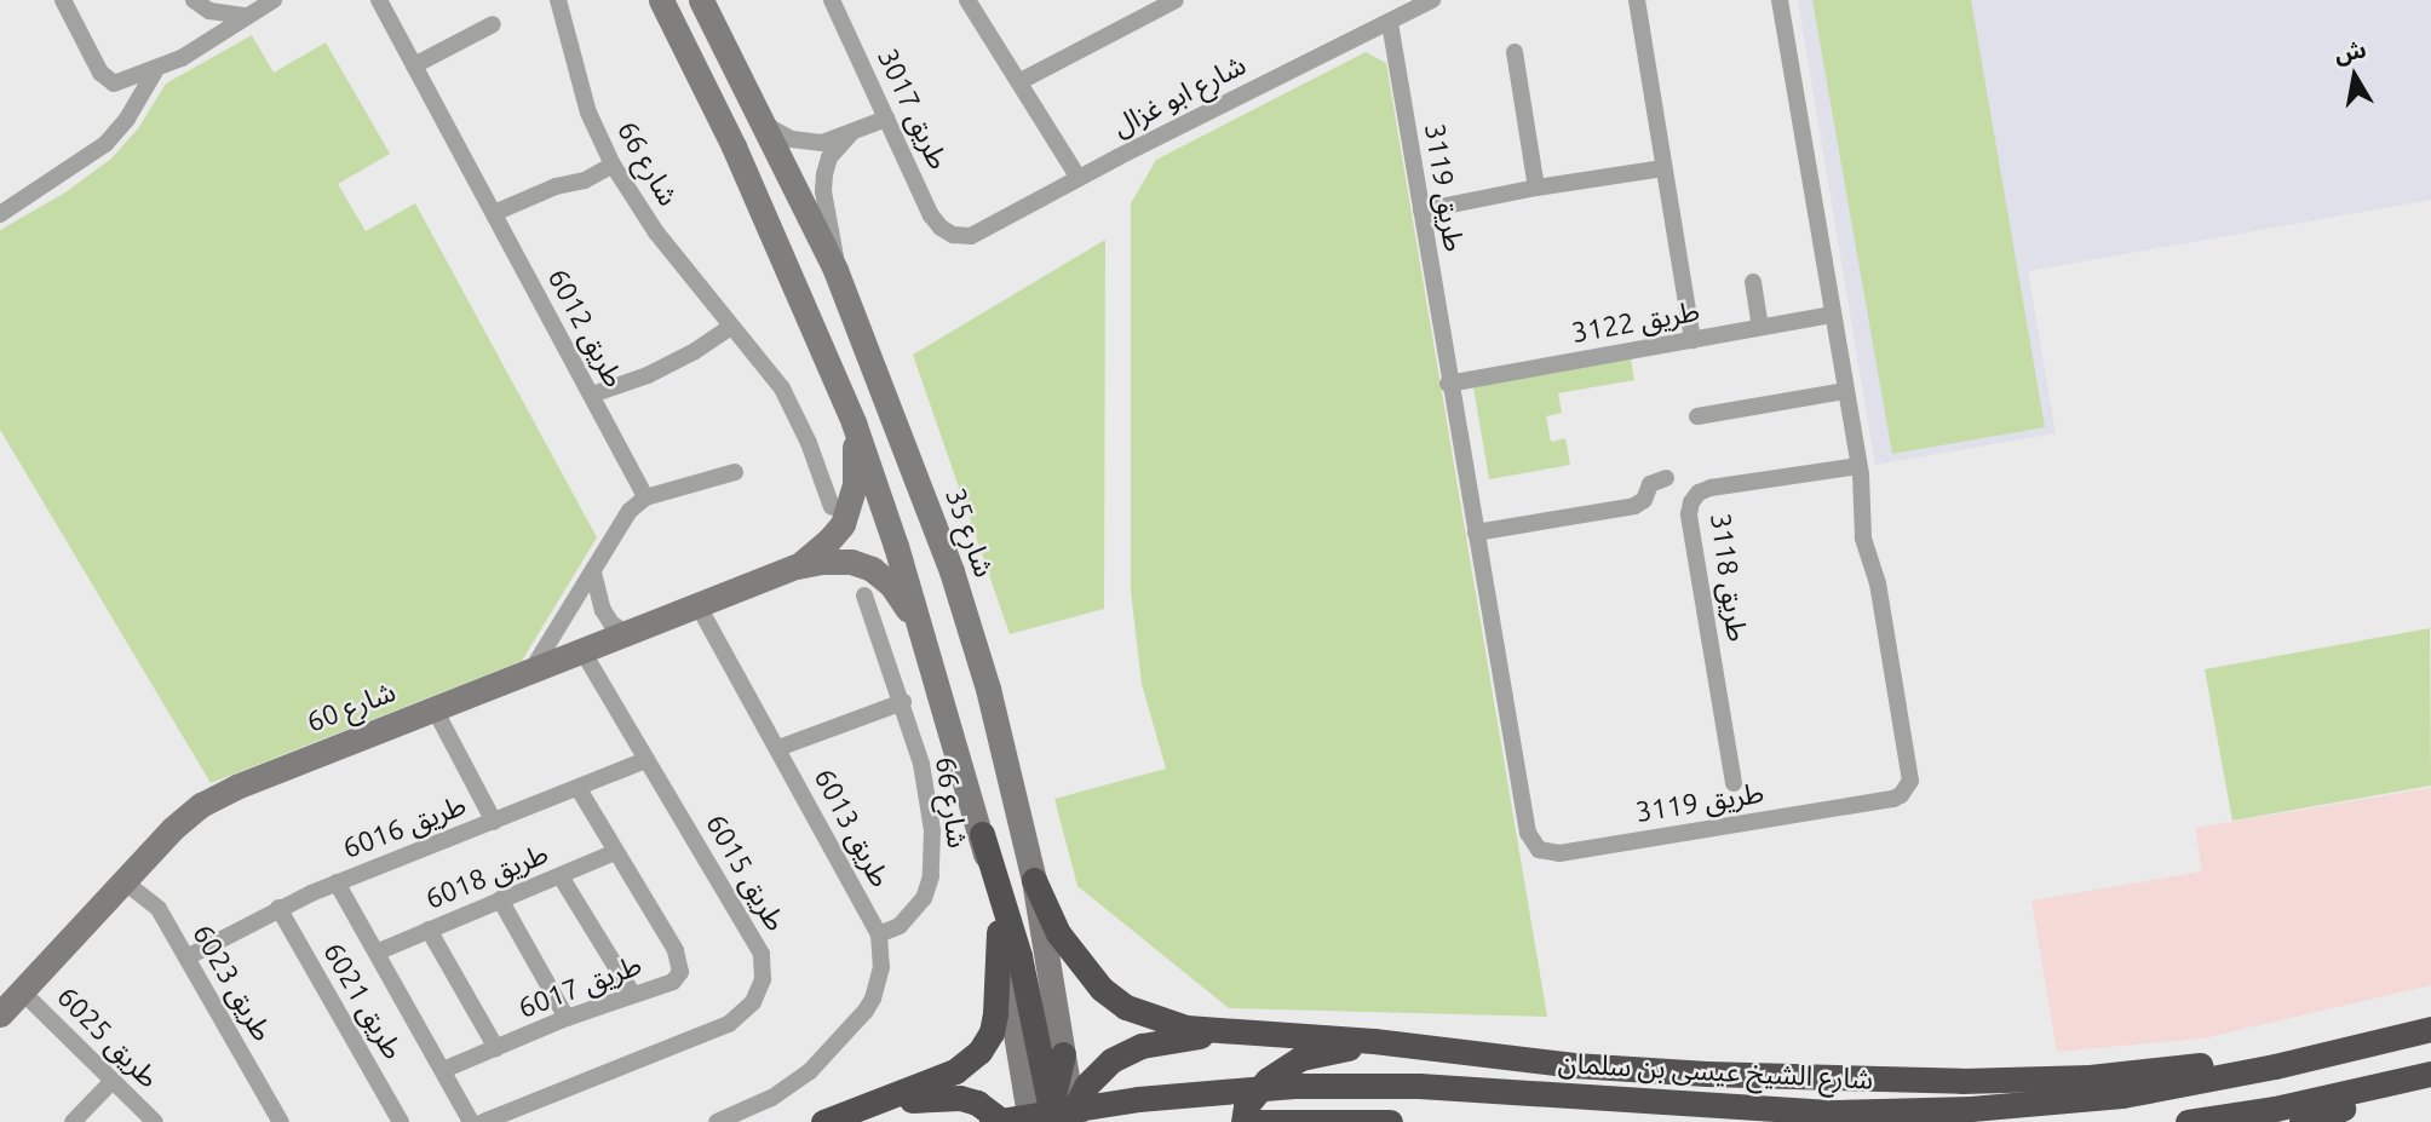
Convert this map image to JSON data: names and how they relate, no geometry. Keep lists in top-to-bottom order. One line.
{"streets":{"highway":["شارع الشيخ عيسى بن سلمان"],"main road":["شارع 35","شارع 60"],"street":["شارع ابو غزال","طريق 3017","شارع 66","طريق 3119","طريق 3122","طريق 6012","طريق 3118","طريق 6016","طريق 6013","طريق 6015","طريق 6018","طريق 6023","طريق 6017","طريق 6021","طريق 6025"]},"crossings":[["شارع ابو غزال","طريق 3017"],["شارع ابو غزال","طريق 3119"],["شارع 66","طريق 6013"],["طريق 3119","طريق 3122"],["طريق 3119","طريق 3118"],["شارع 60","طريق 6013"],["شارع 60","طريق 6015"],["شارع 60","طريق 6023"],["شارع 60","طريق 6025"],["طريق 6016","طريق 6015"],["طريق 6016","طريق 6023"],["طريق 6016","طريق 6017"],["طريق 6016","طريق 6021"],["طريق 6018","طريق 6017"]],"north":"top"}
